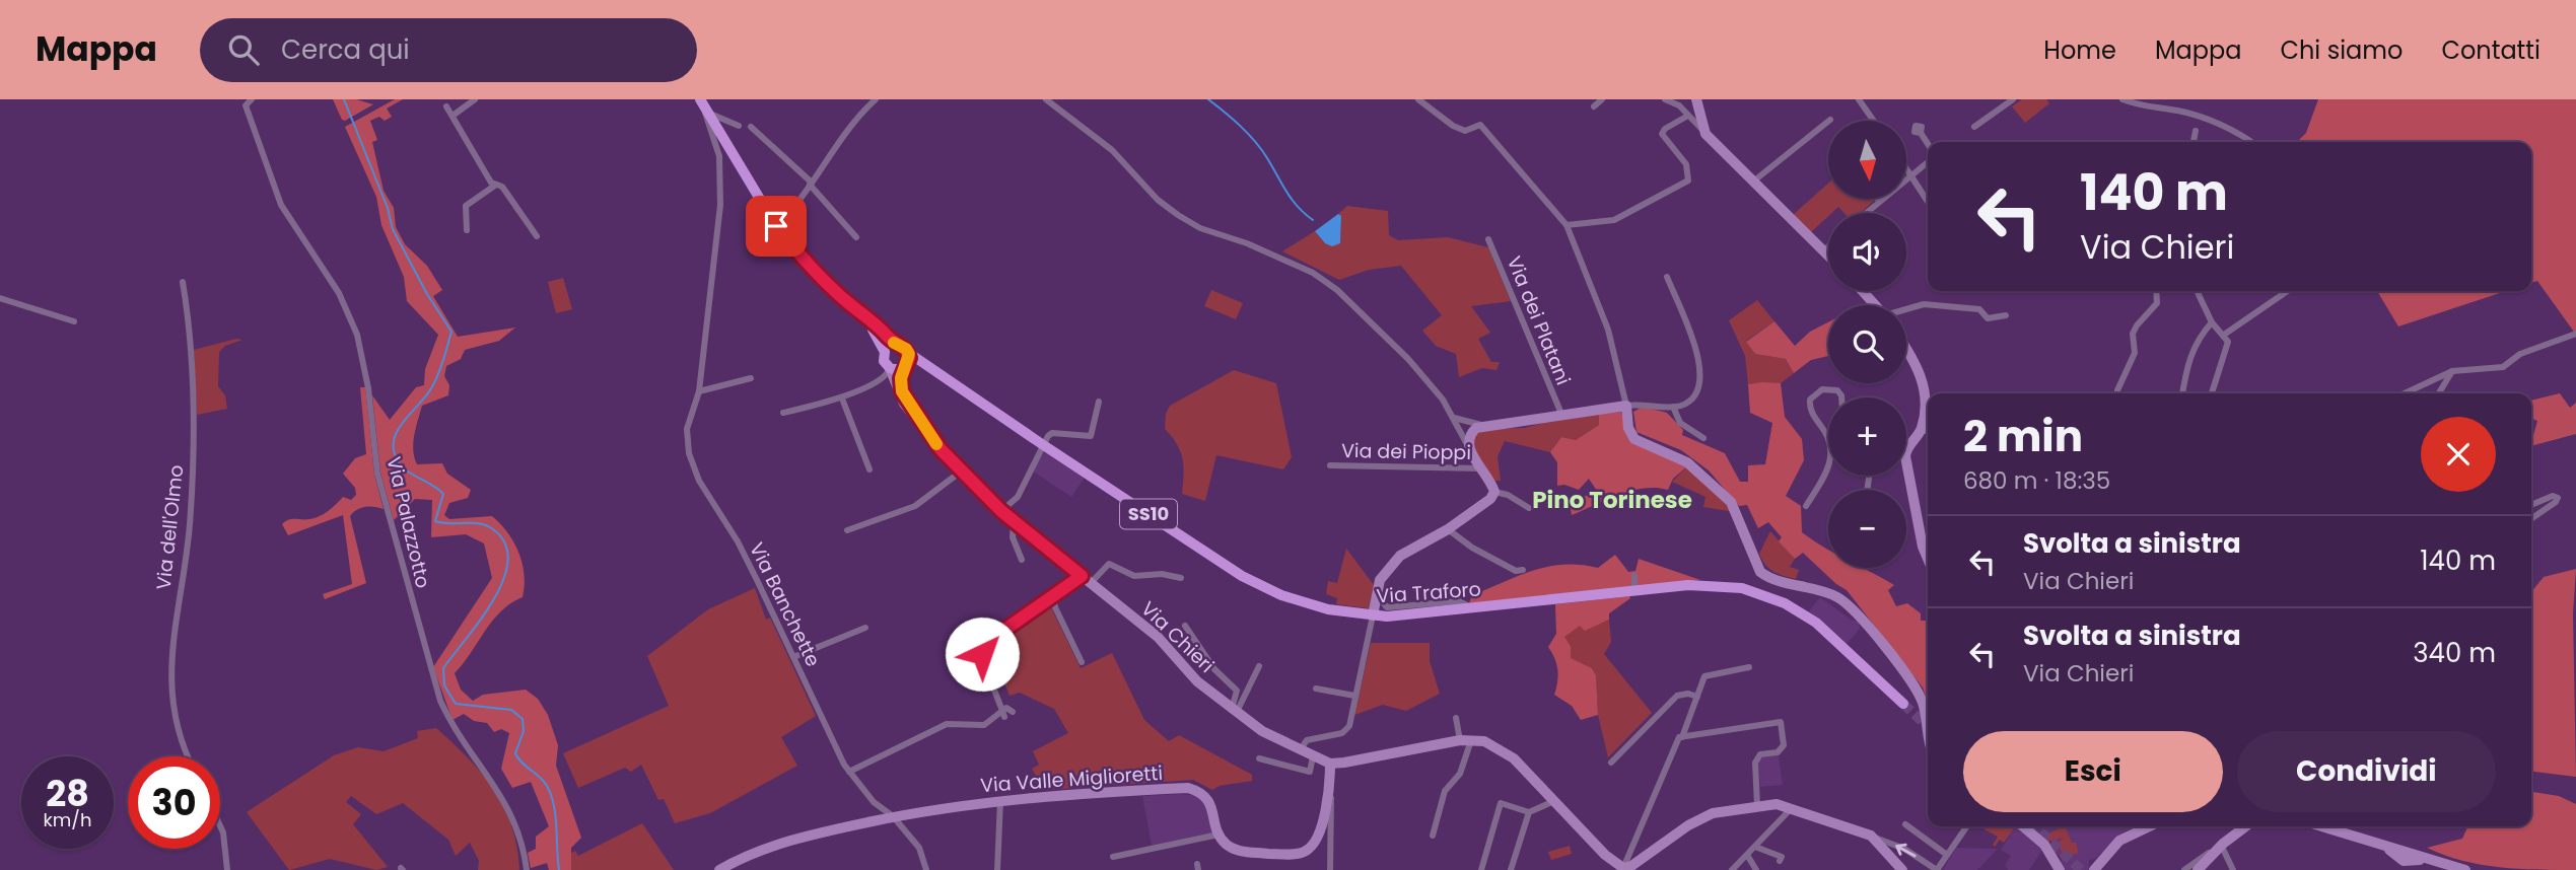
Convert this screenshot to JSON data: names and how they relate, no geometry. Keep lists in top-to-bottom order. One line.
{"streets":{"main road":["SS10","Via Traforo"],"street":["Via dei Platani","Via dei Pioppi","Via Palazzotto","Via dell'Olmo","Via Banchette","Via Chieri","Via Valle Miglioretti"]},"crossings":[["Via Traforo","Via Chieri"],["Via Banchette","Via Valle Miglioretti"]],"districts":["Pino Torinese"],"north":"bottom","page":{"header":"Mappa","search":"Cerca qui","nav":["Home","Mappa","Chi siamo","Contatti"],"map_buttons":["+","−"],"turn":["140 m","Via Chieri"],"heading":["2 min","680 m · 18:35"],"list":[{"name":"Svolta a sinistra","note":"Via Chieri","value":"140 m"},{"name":"Svolta a sinistra","note":"Via Chieri","value":"340 m"}],"buttons":["Esci","Condividi"],"speed":"28 km/h","limit":"30"}}
